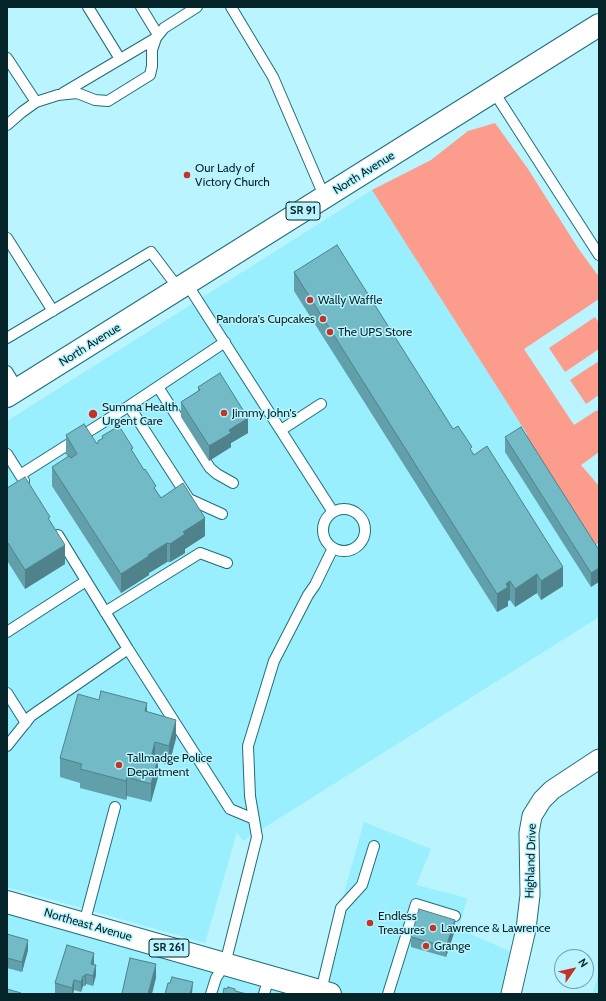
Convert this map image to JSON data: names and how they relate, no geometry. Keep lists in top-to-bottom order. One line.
{"streets":{"main road":["North Avenue","SR 91","Northeast Avenue","SR 261"],"street":["Highland Drive"]},"places":["Our Lady of Victory Church","Wally Waffle","Pandora's Cupcakes","The UPS Store","Jimmy John's","Summa Health Urgent Care","Tallmadge Police Department","Endless Treasures","Lawrence & Lawrence","Grange"],"north":"top right"}
